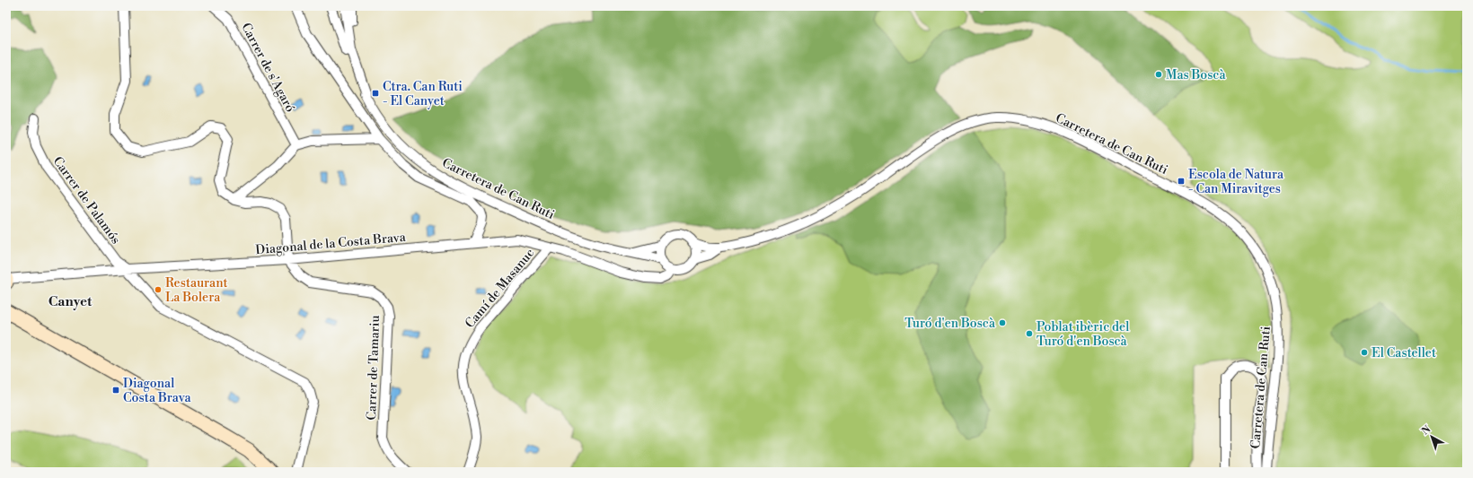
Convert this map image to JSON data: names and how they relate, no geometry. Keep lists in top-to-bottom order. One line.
{"streets":{"street":["Carrer de s'Agaró","Carretera de Can Ruti","Carrer de Palamós","Diagonal de la Costa Brava","Camí de Masanuc","Carrer de Tamariu"]},"crossings":[["Carretera de Can Ruti","Diagonal de la Costa Brava"],["Carrer de Palamós","Diagonal de la Costa Brava"],["Diagonal de la Costa Brava","Camí de Masanuc"],["Diagonal de la Costa Brava","Carrer de Tamariu"]],"districts":["Canyet"],"places":{"other":["Mas Boscà","Restaurant La Bolera","Turó d'en Boscà","Poblat ibèric del Turó d'en Boscà","El Castellet"],"transit":["Ctra. Can Ruti - El Canyet","Escola de Natura - Can Miravitges","Diagonal Costa Brava"]},"north":"top left"}
